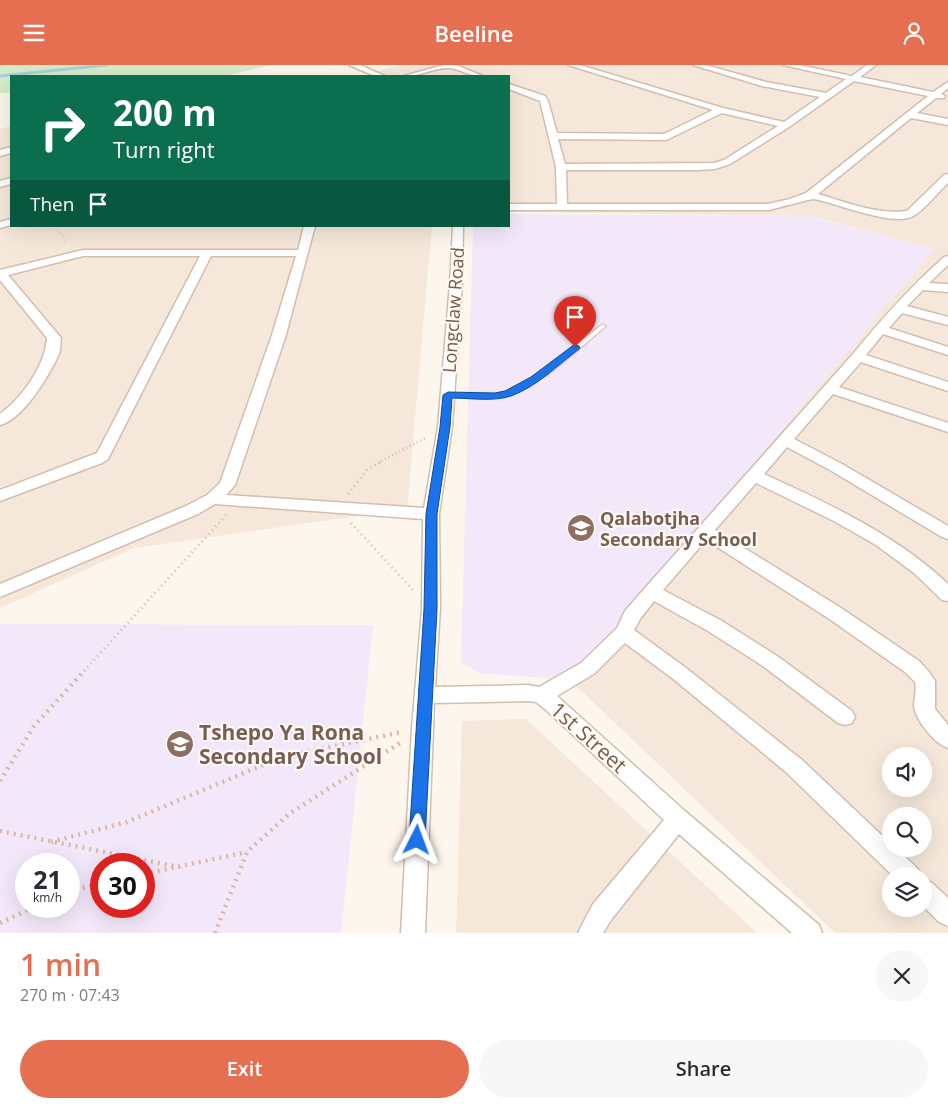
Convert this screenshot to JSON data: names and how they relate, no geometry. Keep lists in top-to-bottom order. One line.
{"streets":{"street":["Longclaw Road","1st Street"]},"crossings":[["Longclaw Road","1st Street"]],"places":{"school or university":["Qalabotjha Secondary School","Tshepo Ya Rona Secondary School"]},"page":{"header":"Beeline","turn":["200 m","Turn right"],"then":"Then","speed":"21 km/h","limit":"30","heading":["1 min","270 m · 07:43"],"buttons":["Exit","Share"]}}
